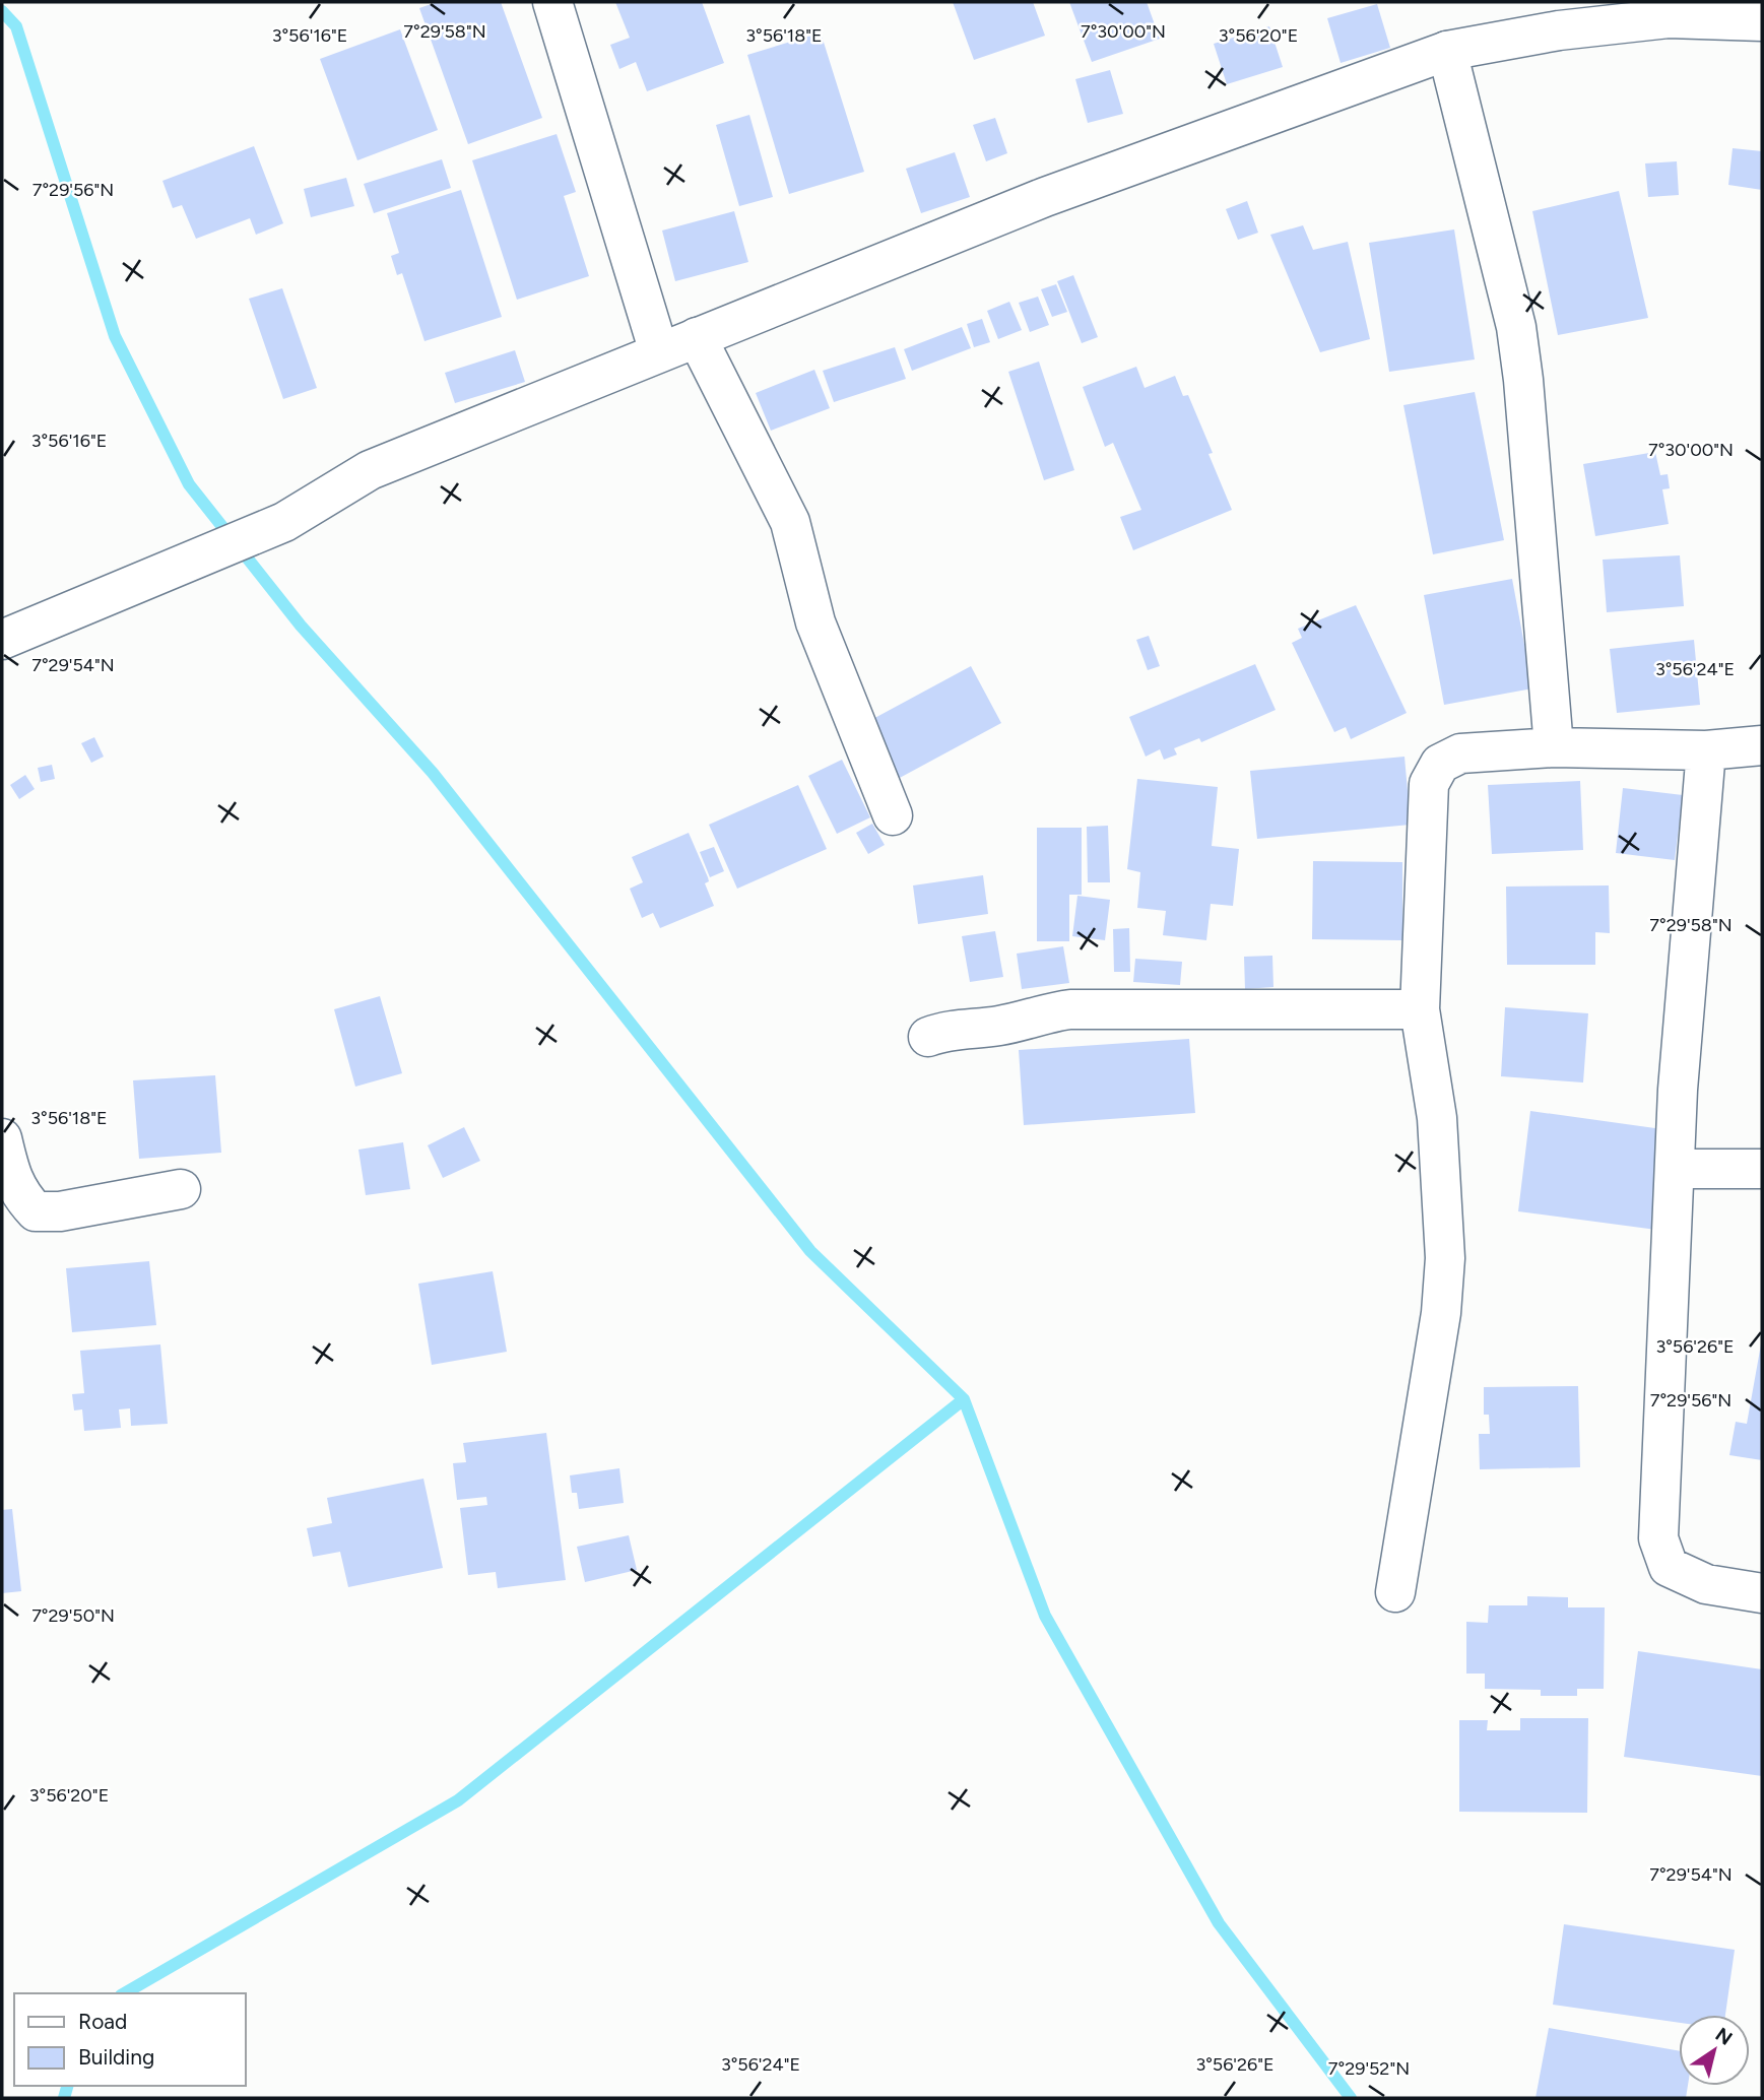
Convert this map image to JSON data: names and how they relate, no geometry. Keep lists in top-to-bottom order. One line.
{"legend":["Road","Building"],"north":"top right","coordinates":["7°29'58\"N","7°30'00\"N","3°56'16\"E","3°56'18\"E","3°56'20\"E","7°29'56\"N","7°29'54\"N","3°56'24\"E","3°56'26\"E","7°29'50\"N","7°29'52\"N"]}
